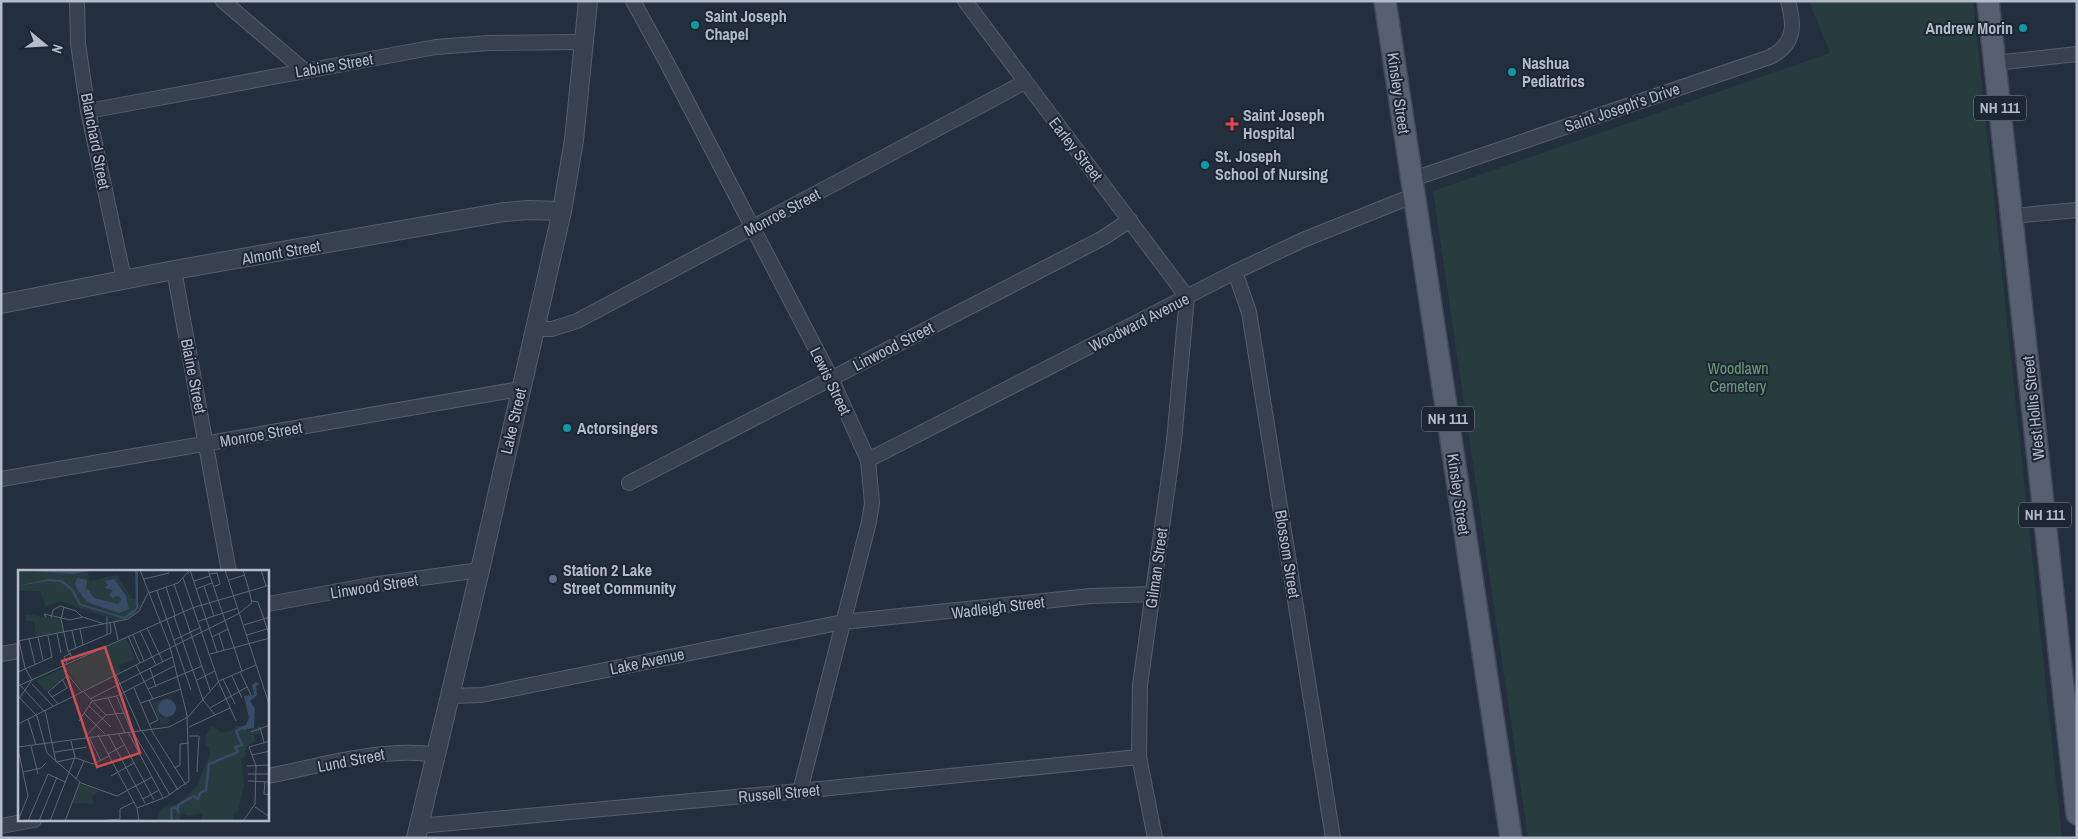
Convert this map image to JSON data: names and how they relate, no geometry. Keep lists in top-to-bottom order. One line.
{"streets":{"main road":["Kinsley Street","NH 111","West Hollis Street"],"street":["Labine Street","Saint Joseph's Drive","Blanchard Street","Earley Street","Monroe Street","Almont Street","Woodward Avenue","Linwood Street","Blaine Street","Lewis Street","Lake Street","Blossom Street","Gilman Street","Wadleigh Street","Lake Avenue","Lund Street","Russell Street"]},"crossings":[["Labine Street","Blanchard Street"],["Labine Street","Lake Street"],["Kinsley Street","Saint Joseph's Drive"],["Kinsley Street","Woodward Avenue"],["Saint Joseph's Drive","Woodward Avenue"],["Blanchard Street","Almont Street"],["Earley Street","Monroe Street"],["Earley Street","Woodward Avenue"],["Earley Street","Linwood Street"],["Earley Street","Gilman Street"],["Monroe Street","Blaine Street"],["Monroe Street","Lewis Street"],["Monroe Street","Lake Street"],["Almont Street","Blaine Street"],["Almont Street","Lake Street"],["Woodward Avenue","Lewis Street"],["Woodward Avenue","Blossom Street"],["Woodward Avenue","Gilman Street"],["Linwood Street","Lewis Street"],["Linwood Street","Lake Street"],["Lewis Street","Wadleigh Street"],["Lewis Street","Lake Avenue"],["Lewis Street","Russell Street"],["Lake Street","Lake Avenue"],["Lake Street","Lund Street"],["Lake Street","Russell Street"],["Gilman Street","Wadleigh Street"],["Gilman Street","Russell Street"],["Wadleigh Street","Lake Avenue"]],"parks":["Woodlawn Cemetery"],"places":{"other":["Saint Joseph Chapel","Andrew Morin","Nashua Pediatrics","St. Joseph School of Nursing","Actorsingers","Station 2 Lake Street Community"],"health":["Saint Joseph Hospital"]},"north":"right"}
